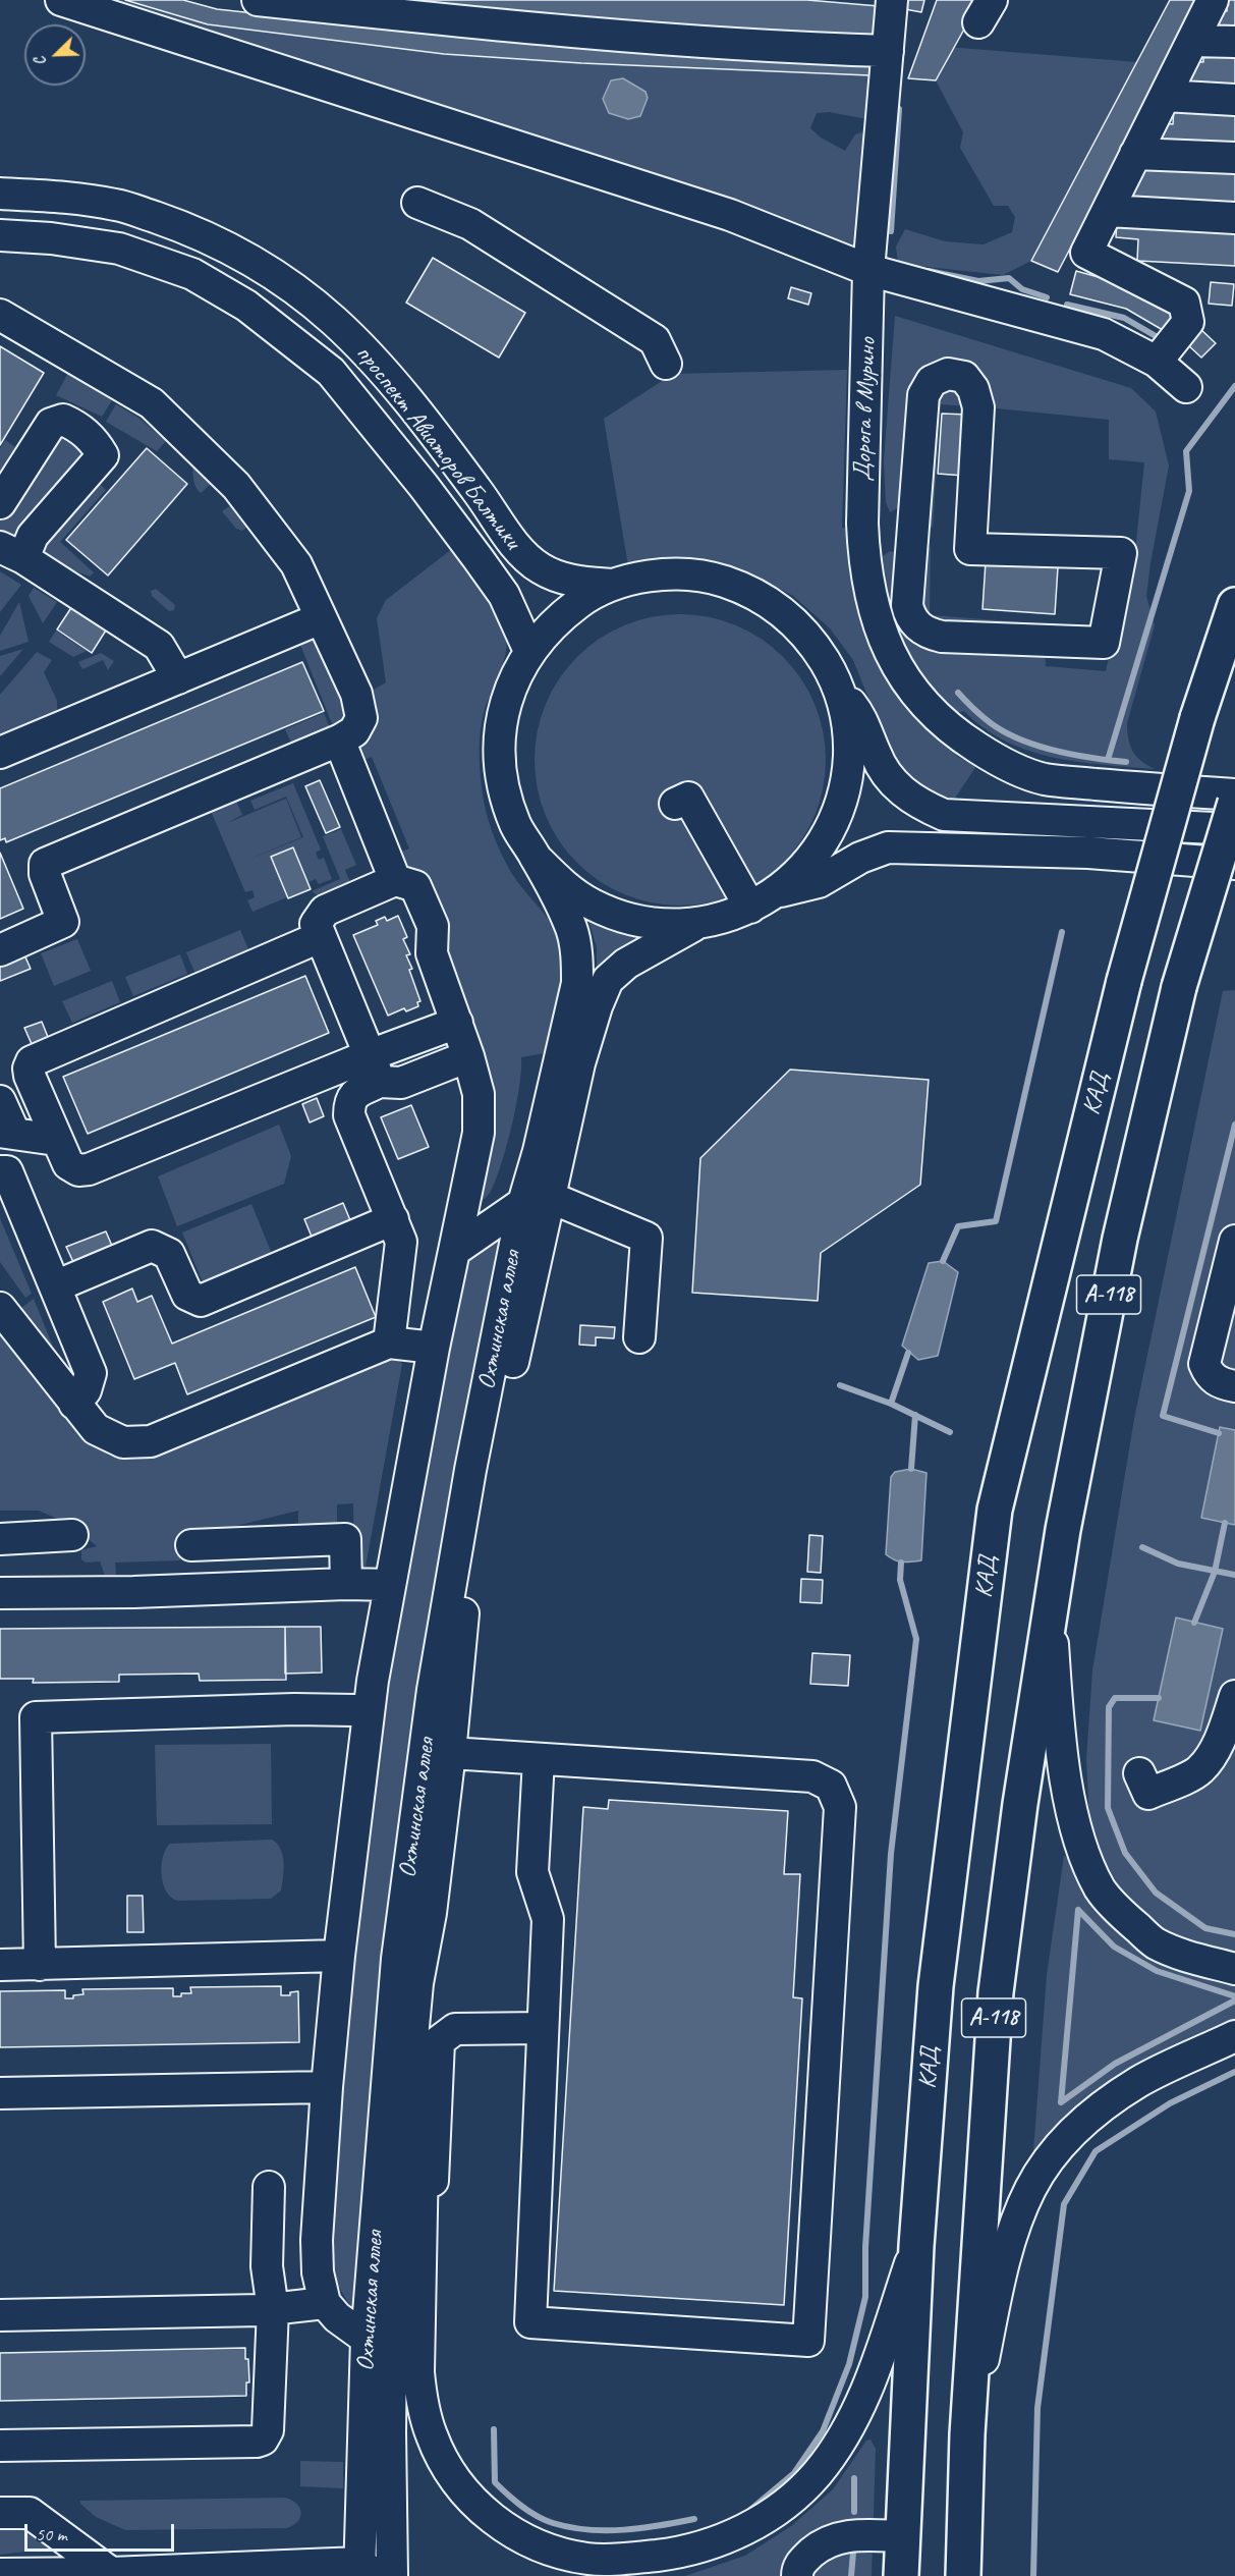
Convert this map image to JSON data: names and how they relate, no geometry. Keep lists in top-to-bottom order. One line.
{"streets":{"highway":["КАД","А-118"],"street":["Дорога в Мурино","проспект Авиаторов Балтики","Охтинская аллея"]},"scale_bar":"50 m","north":"bottom left"}
